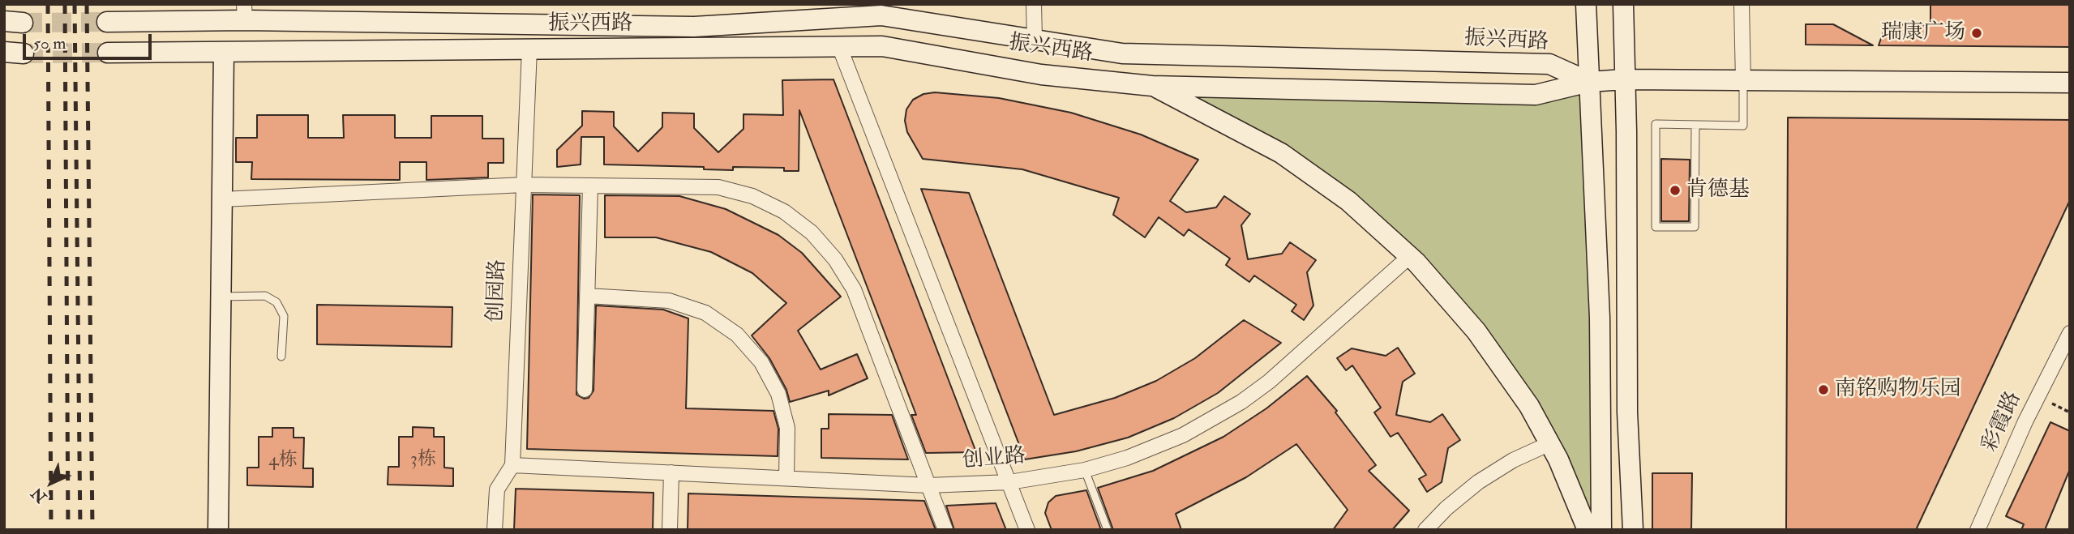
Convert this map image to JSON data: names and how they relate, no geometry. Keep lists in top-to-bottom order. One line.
{"streets":{"main road":["振兴西路"],"street":["创园路","彩霞路","创业路"]},"crossings":[["振兴西路","创园路"],["创园路","创业路"]],"places":["瑞康广场","肯德基","南铭购物乐园"],"house_numbers":["3栋","4栋"],"scale_bar":"50 m","north":"bottom left"}
